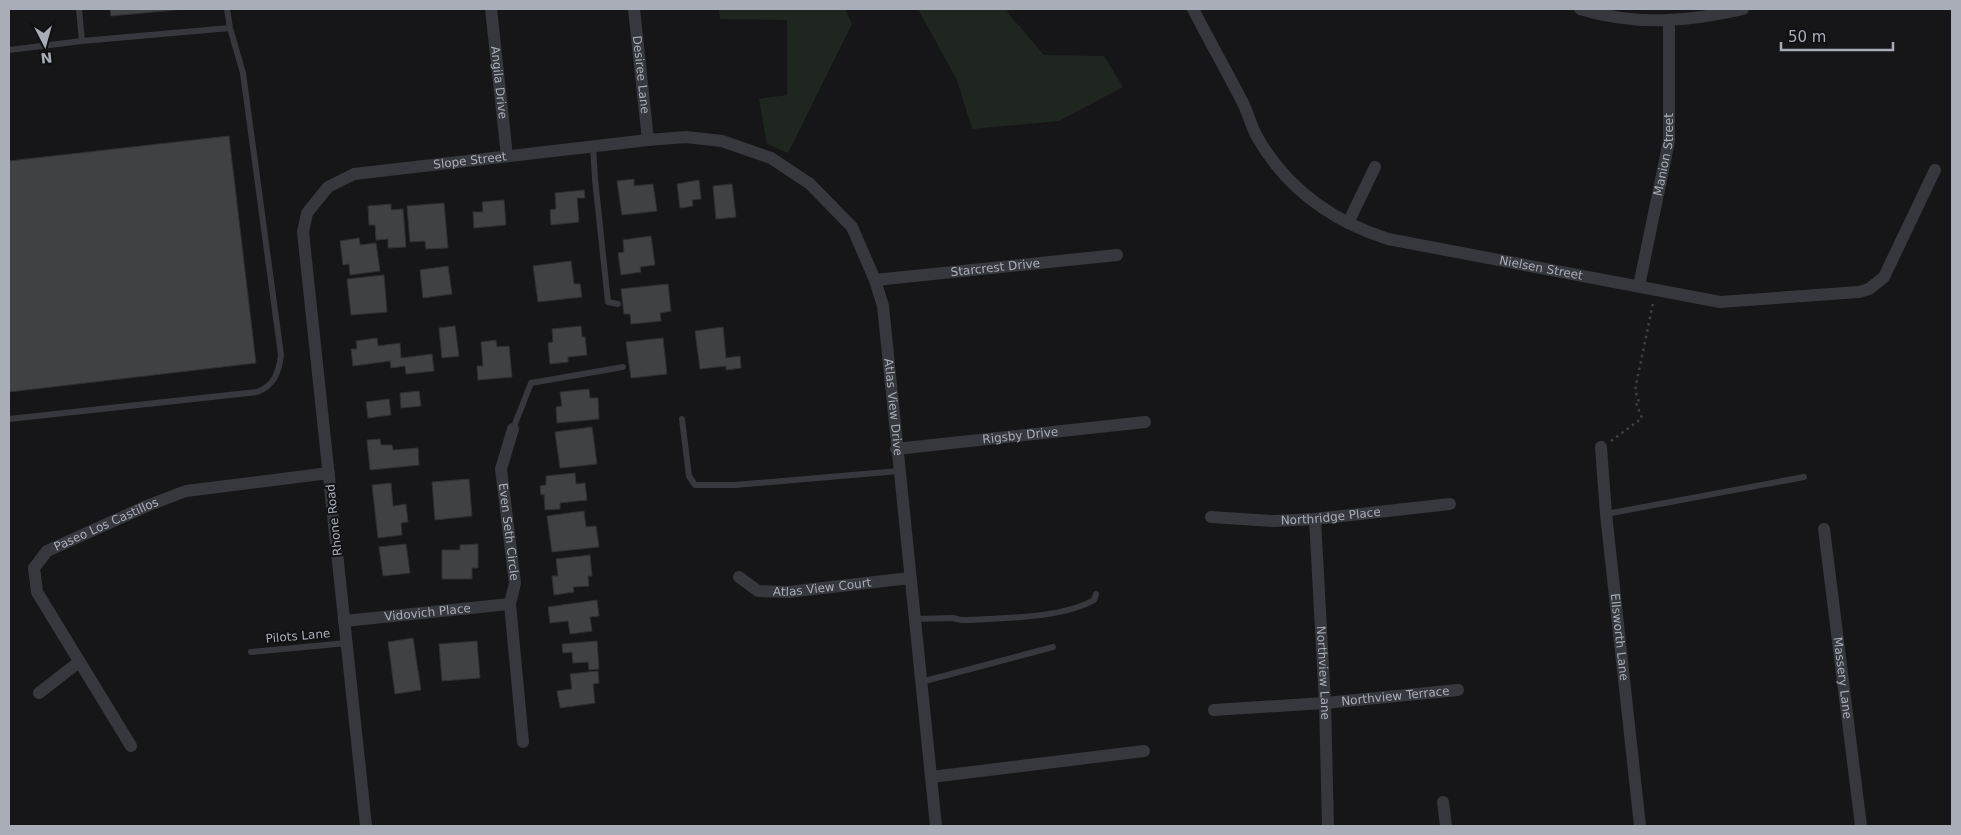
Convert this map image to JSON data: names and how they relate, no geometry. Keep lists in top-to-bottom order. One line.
{"streets":{"street":["Desiree Lane","Angila Drive","Manion Street","Slope Street","Starcrest Drive","Nielsen Street","Atlas View Drive","Rigsby Drive","Northridge Place","Rhone Road","Paseo Los Castillos","Even Seth Circle","Atlas View Court","Vidovich Place","Ellsworth Lane","Northview Lane","Massery Lane","Northview Terrace"],"lane":["Pilots Lane"]},"crossings":[["Desiree Lane","Slope Street"],["Desiree Lane","Atlas View Drive"],["Angila Drive","Slope Street"],["Manion Street","Nielsen Street"],["Slope Street","Atlas View Drive"],["Slope Street","Rhone Road"],["Starcrest Drive","Atlas View Drive"],["Atlas View Drive","Rigsby Drive"],["Atlas View Drive","Atlas View Court"],["Northridge Place","Northview Lane"],["Rhone Road","Paseo Los Castillos"],["Rhone Road","Vidovich Place"],["Rhone Road","Pilots Lane"],["Even Seth Circle","Vidovich Place"],["Northview Lane","Northview Terrace"]],"scale_bar":"50 m","north":"bottom"}
